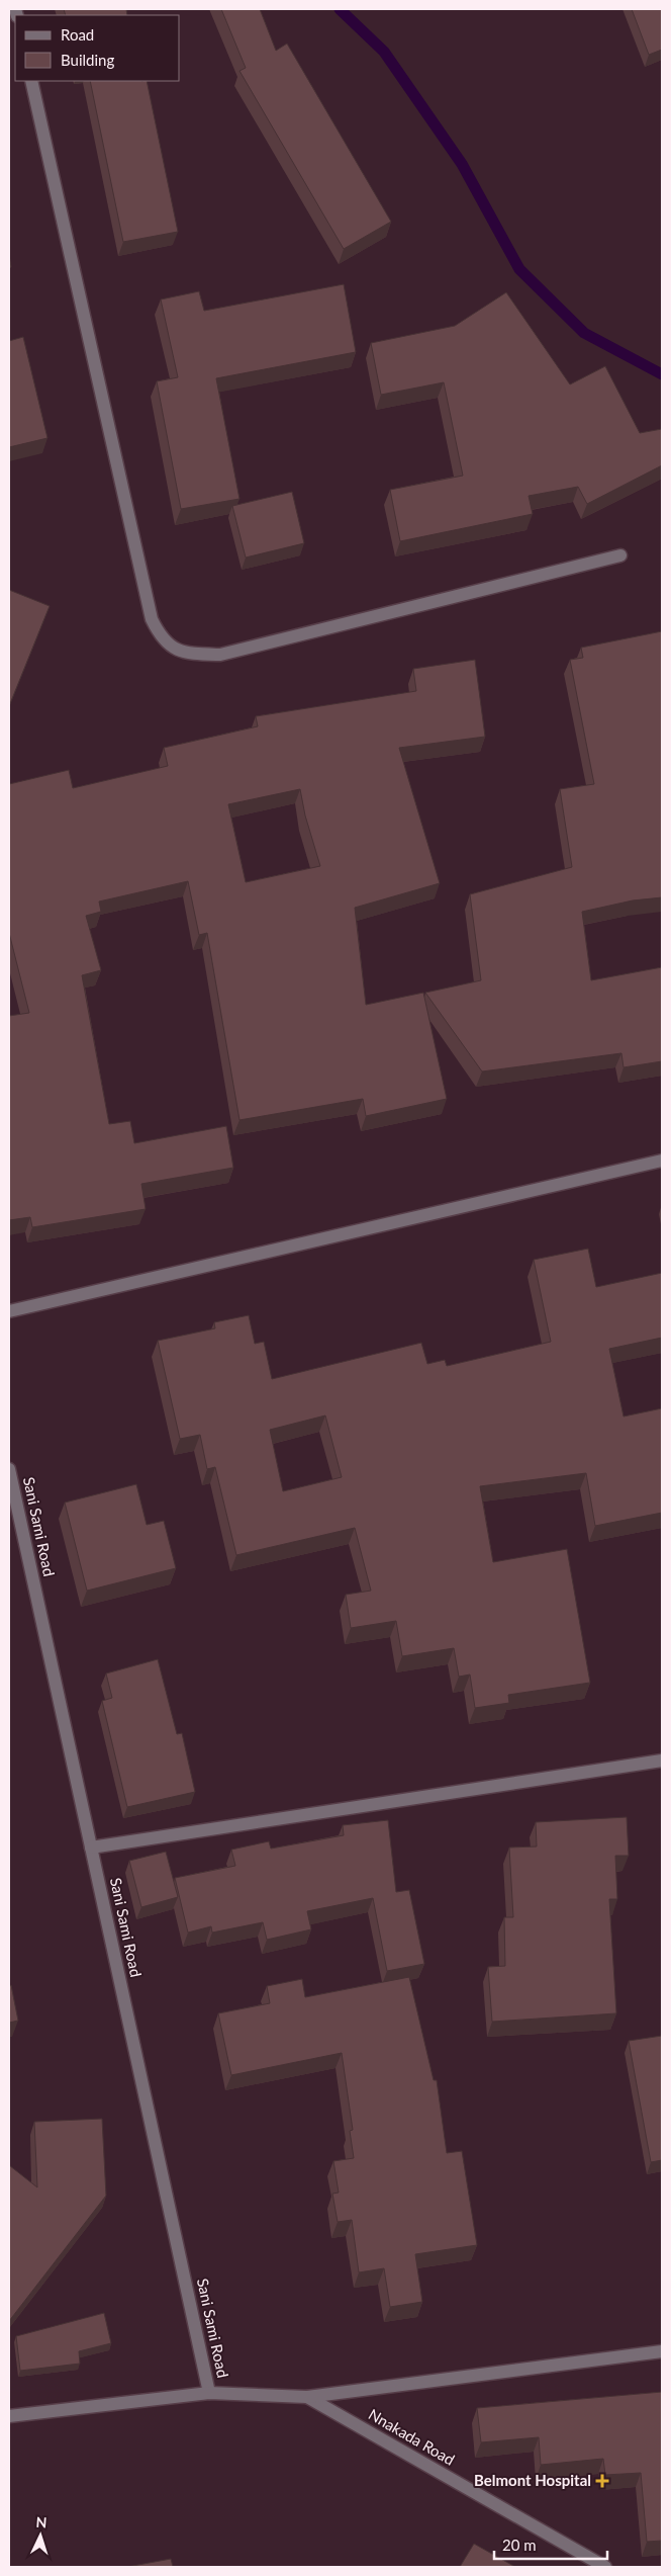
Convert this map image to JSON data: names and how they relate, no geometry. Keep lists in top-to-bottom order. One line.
{"streets":{"street":["Sani Sami Road","Nnakada Road"]},"places":{"health":["Belmont Hospital"]},"legend":["Road","Building"],"scale_bar":"20 m","north":"top"}
